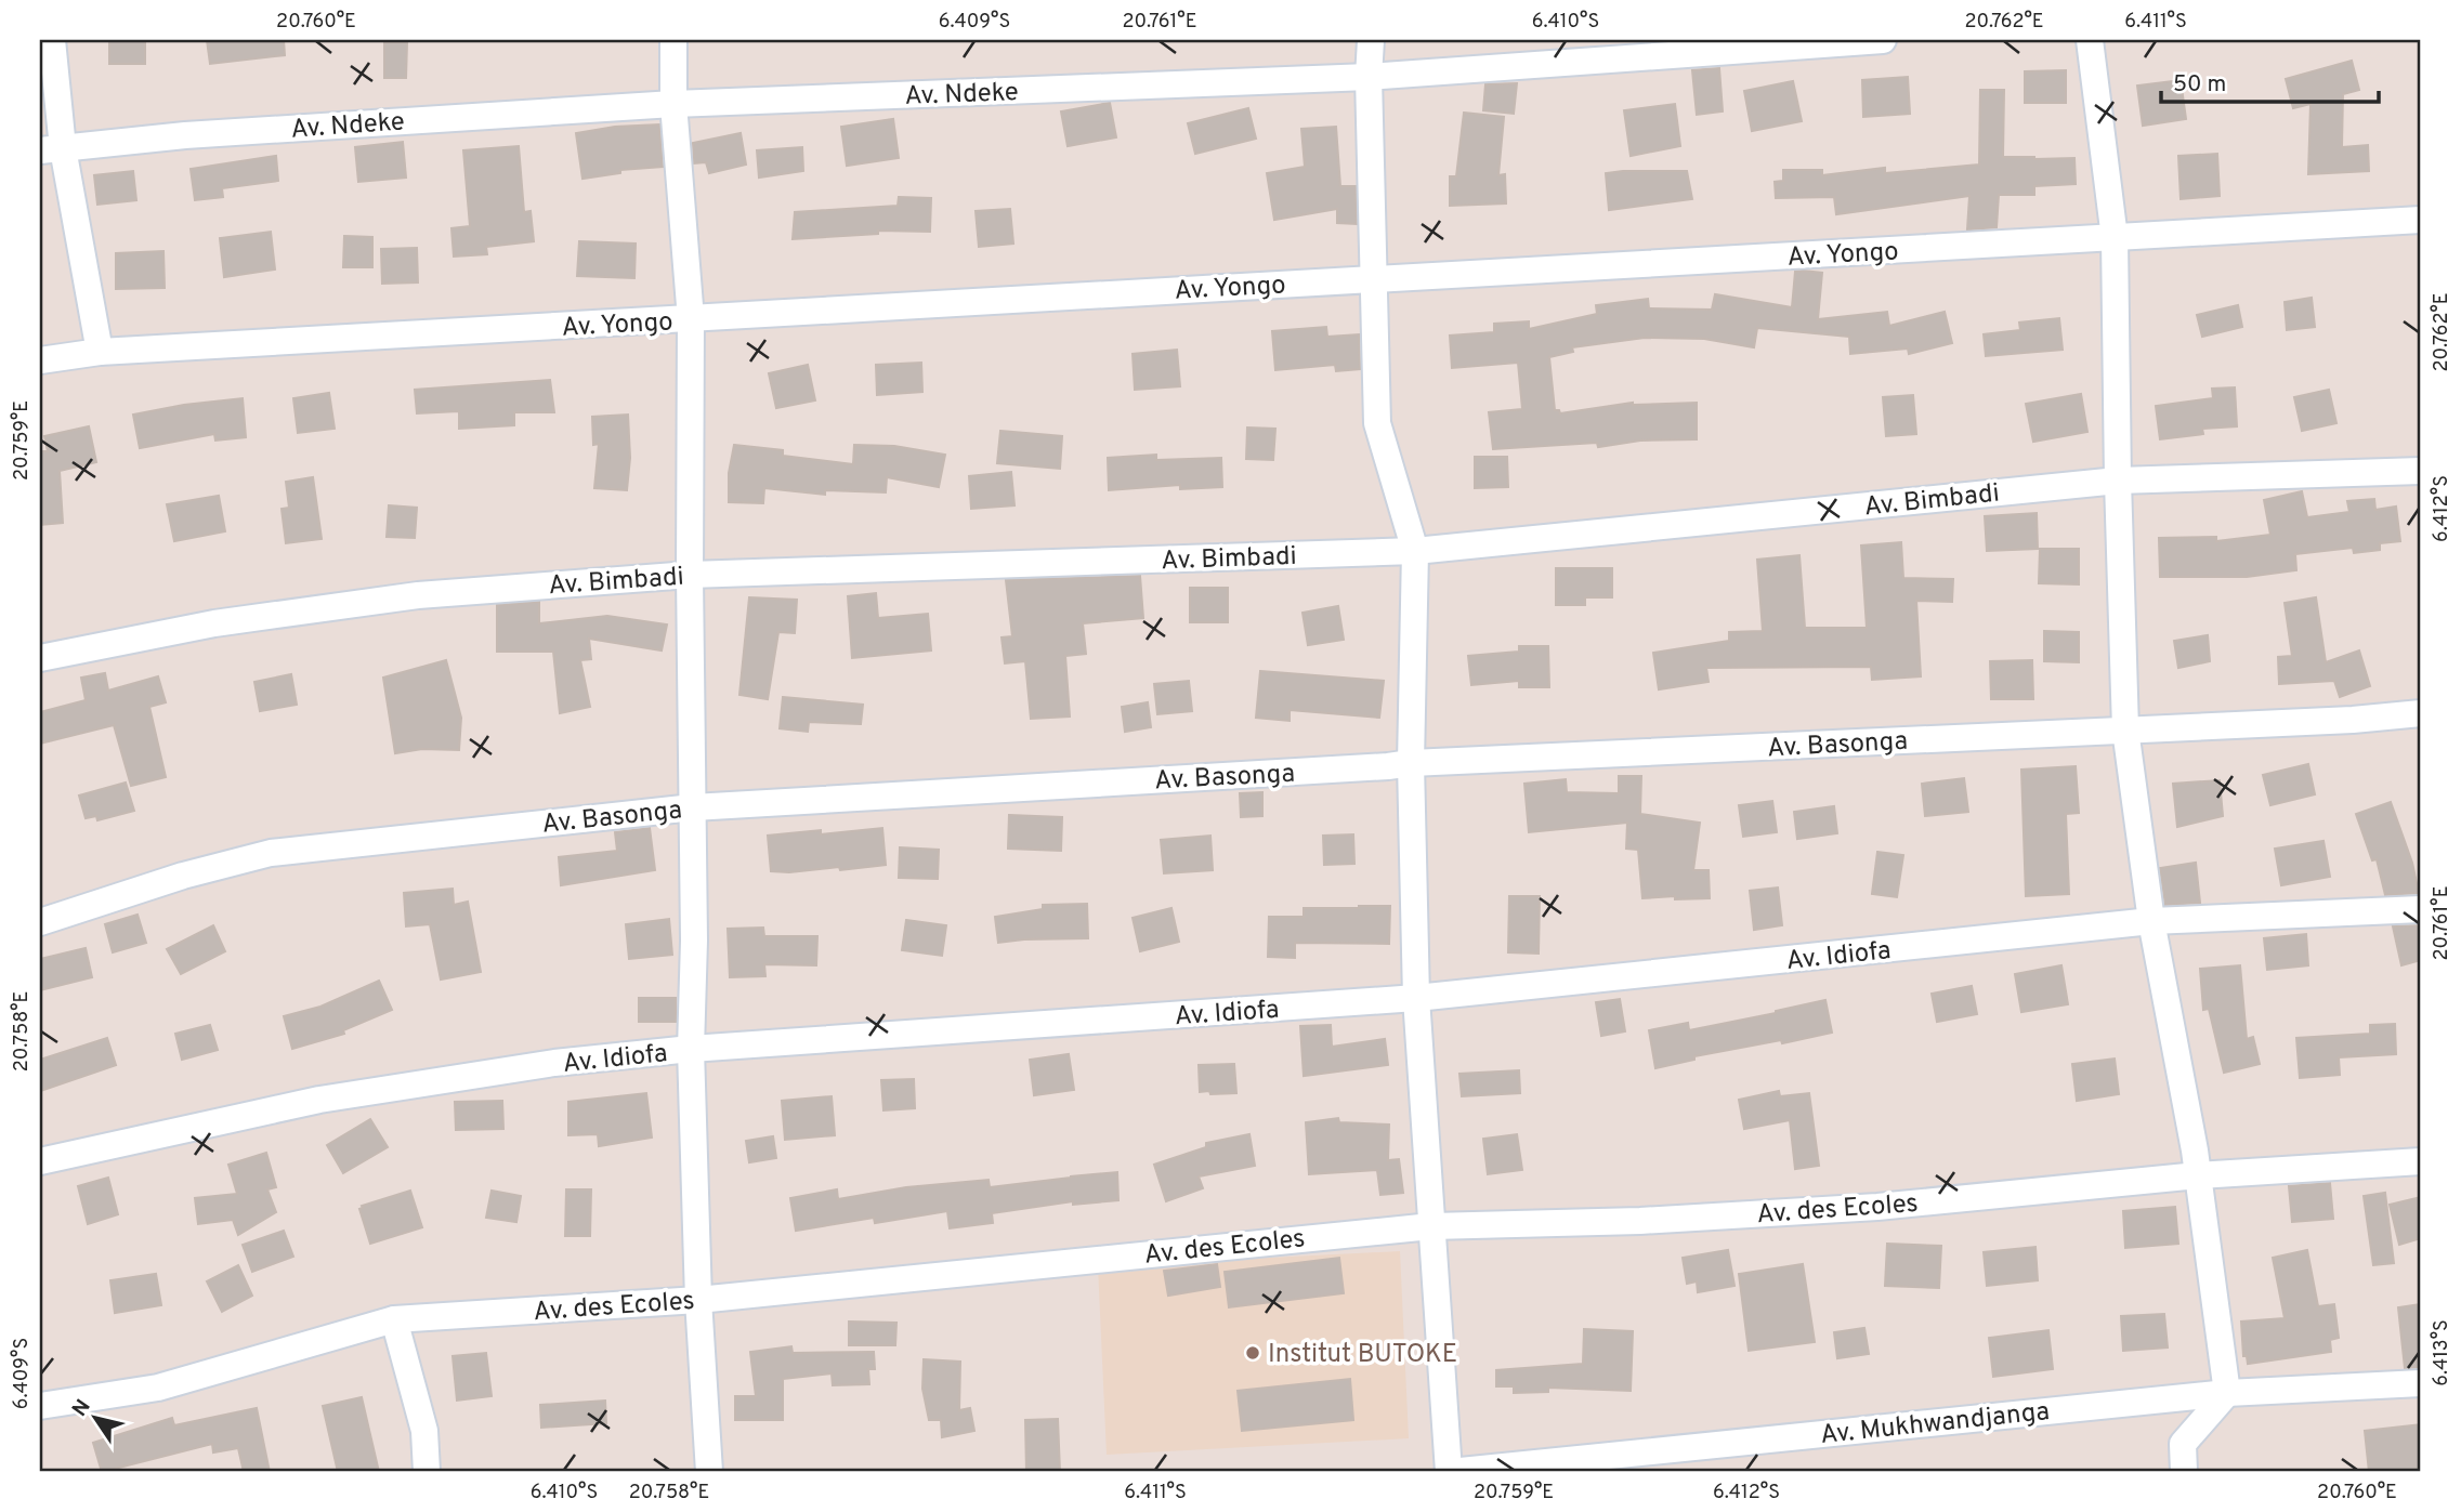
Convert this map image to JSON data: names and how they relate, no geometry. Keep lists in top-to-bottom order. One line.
{"streets":{"street":["Av. Ndeke","Av. Yongo","Av. Bimbadi","Av. Basonga","Av. Idiofa","Av. des Ecoles","Av. Mukhwandjanga"]},"places":["Institut BUTOKE"],"scale_bar":"50 m","north":"top left","coordinates":["20.760°E","6.409°S","20.761°E","6.410°S","20.762°E","6.411°S","20.759°E","6.412°S","20.758°E","6.413°S"]}
